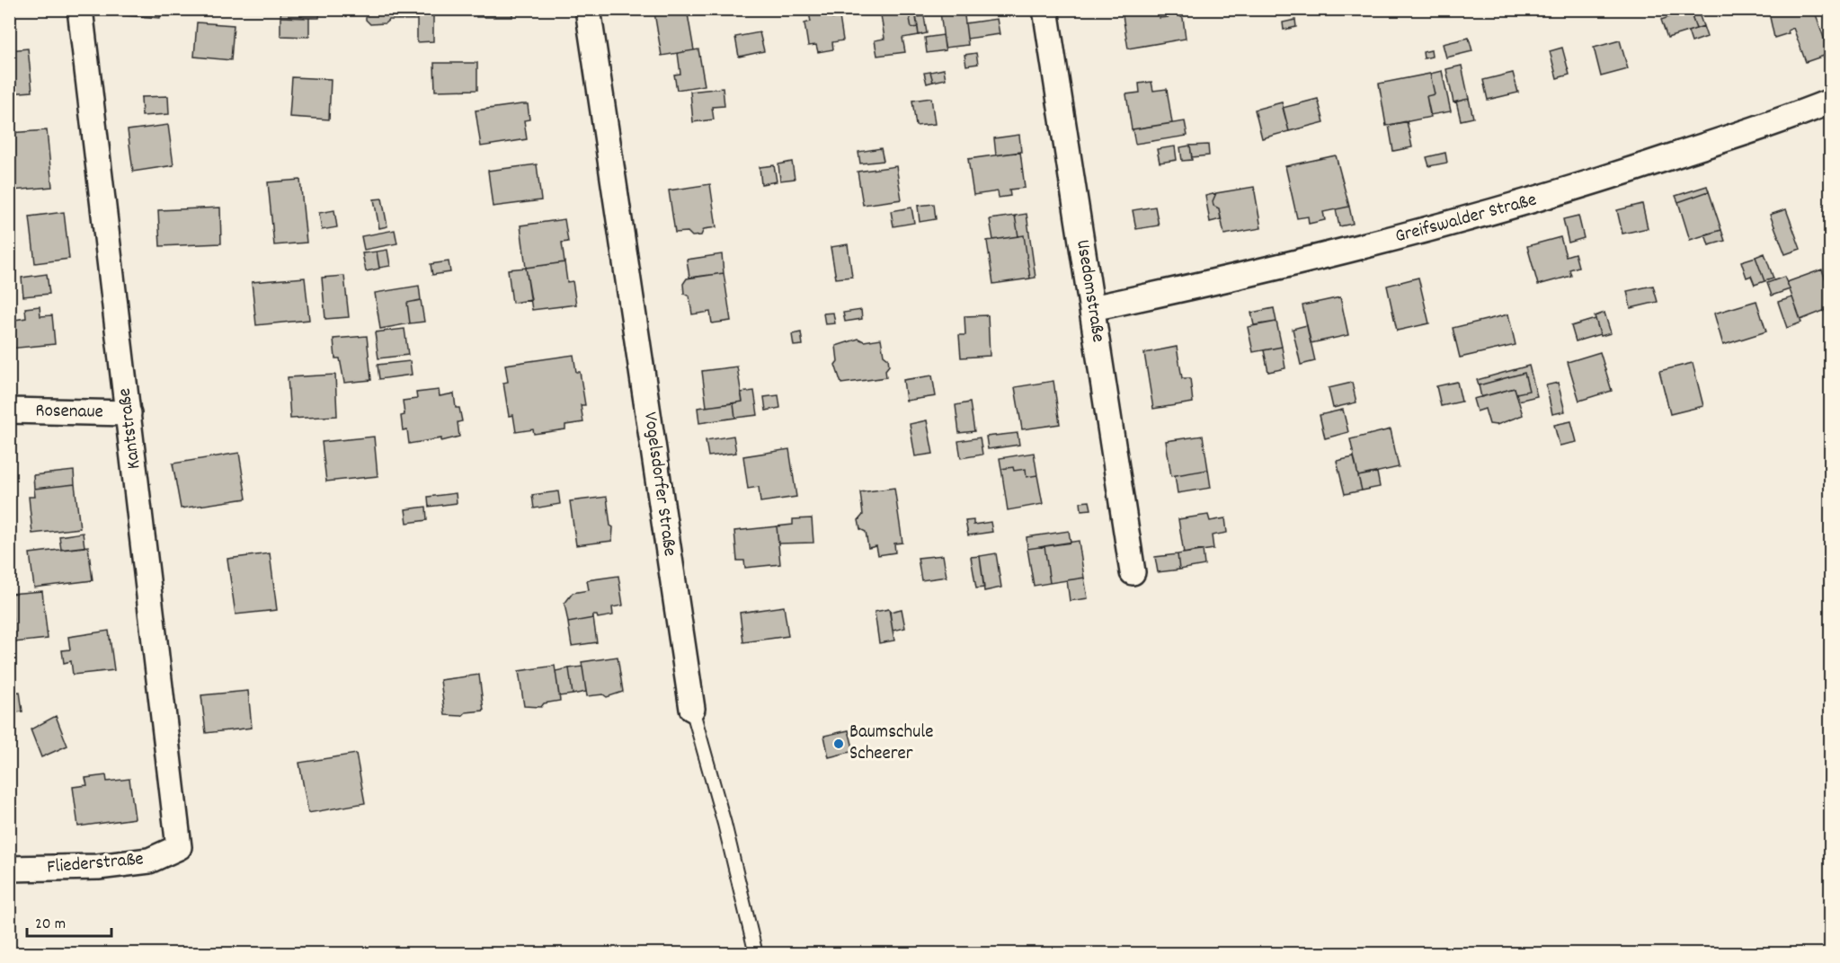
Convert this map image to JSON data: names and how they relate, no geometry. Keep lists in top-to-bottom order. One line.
{"streets":{"street":["Greifswalder Straße","Usedomstraße","Rosenaue","Kantstraße","Vogelsdorfer Straße","Fliederstraße"]},"crossings":[["Greifswalder Straße","Usedomstraße"],["Rosenaue","Kantstraße"],["Kantstraße","Fliederstraße"]],"places":["Baumschule Scheerer"],"scale_bar":"20 m"}
